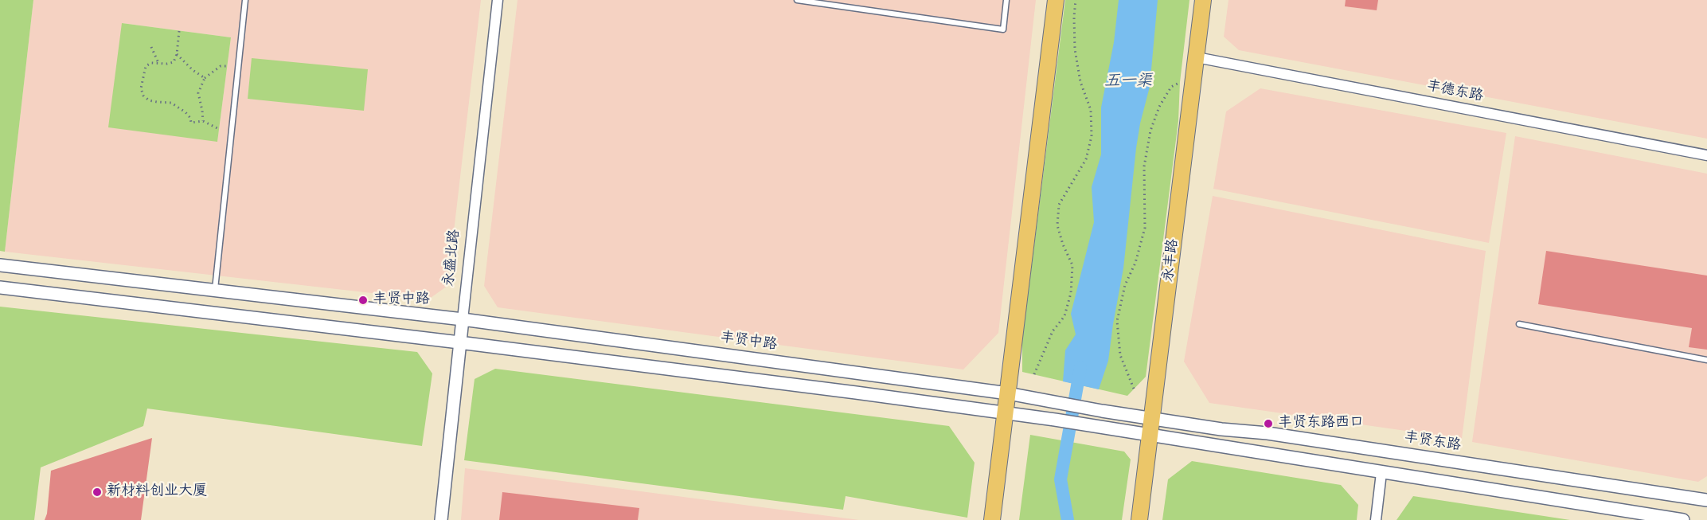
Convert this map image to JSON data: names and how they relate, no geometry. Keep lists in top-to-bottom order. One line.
{"streets":{"main road":["永丰路"],"street":["丰德东路","永盛北路","丰贤中路","丰贤东路"]},"crossings":[["丰德东路","永丰路"],["永盛北路","丰贤中路"],["永丰路","丰贤东路"],["丰贤中路","丰贤东路"]],"water":["五一渠"],"places":["丰贤中路","丰贤东路西口","新材料创业大厦"]}
